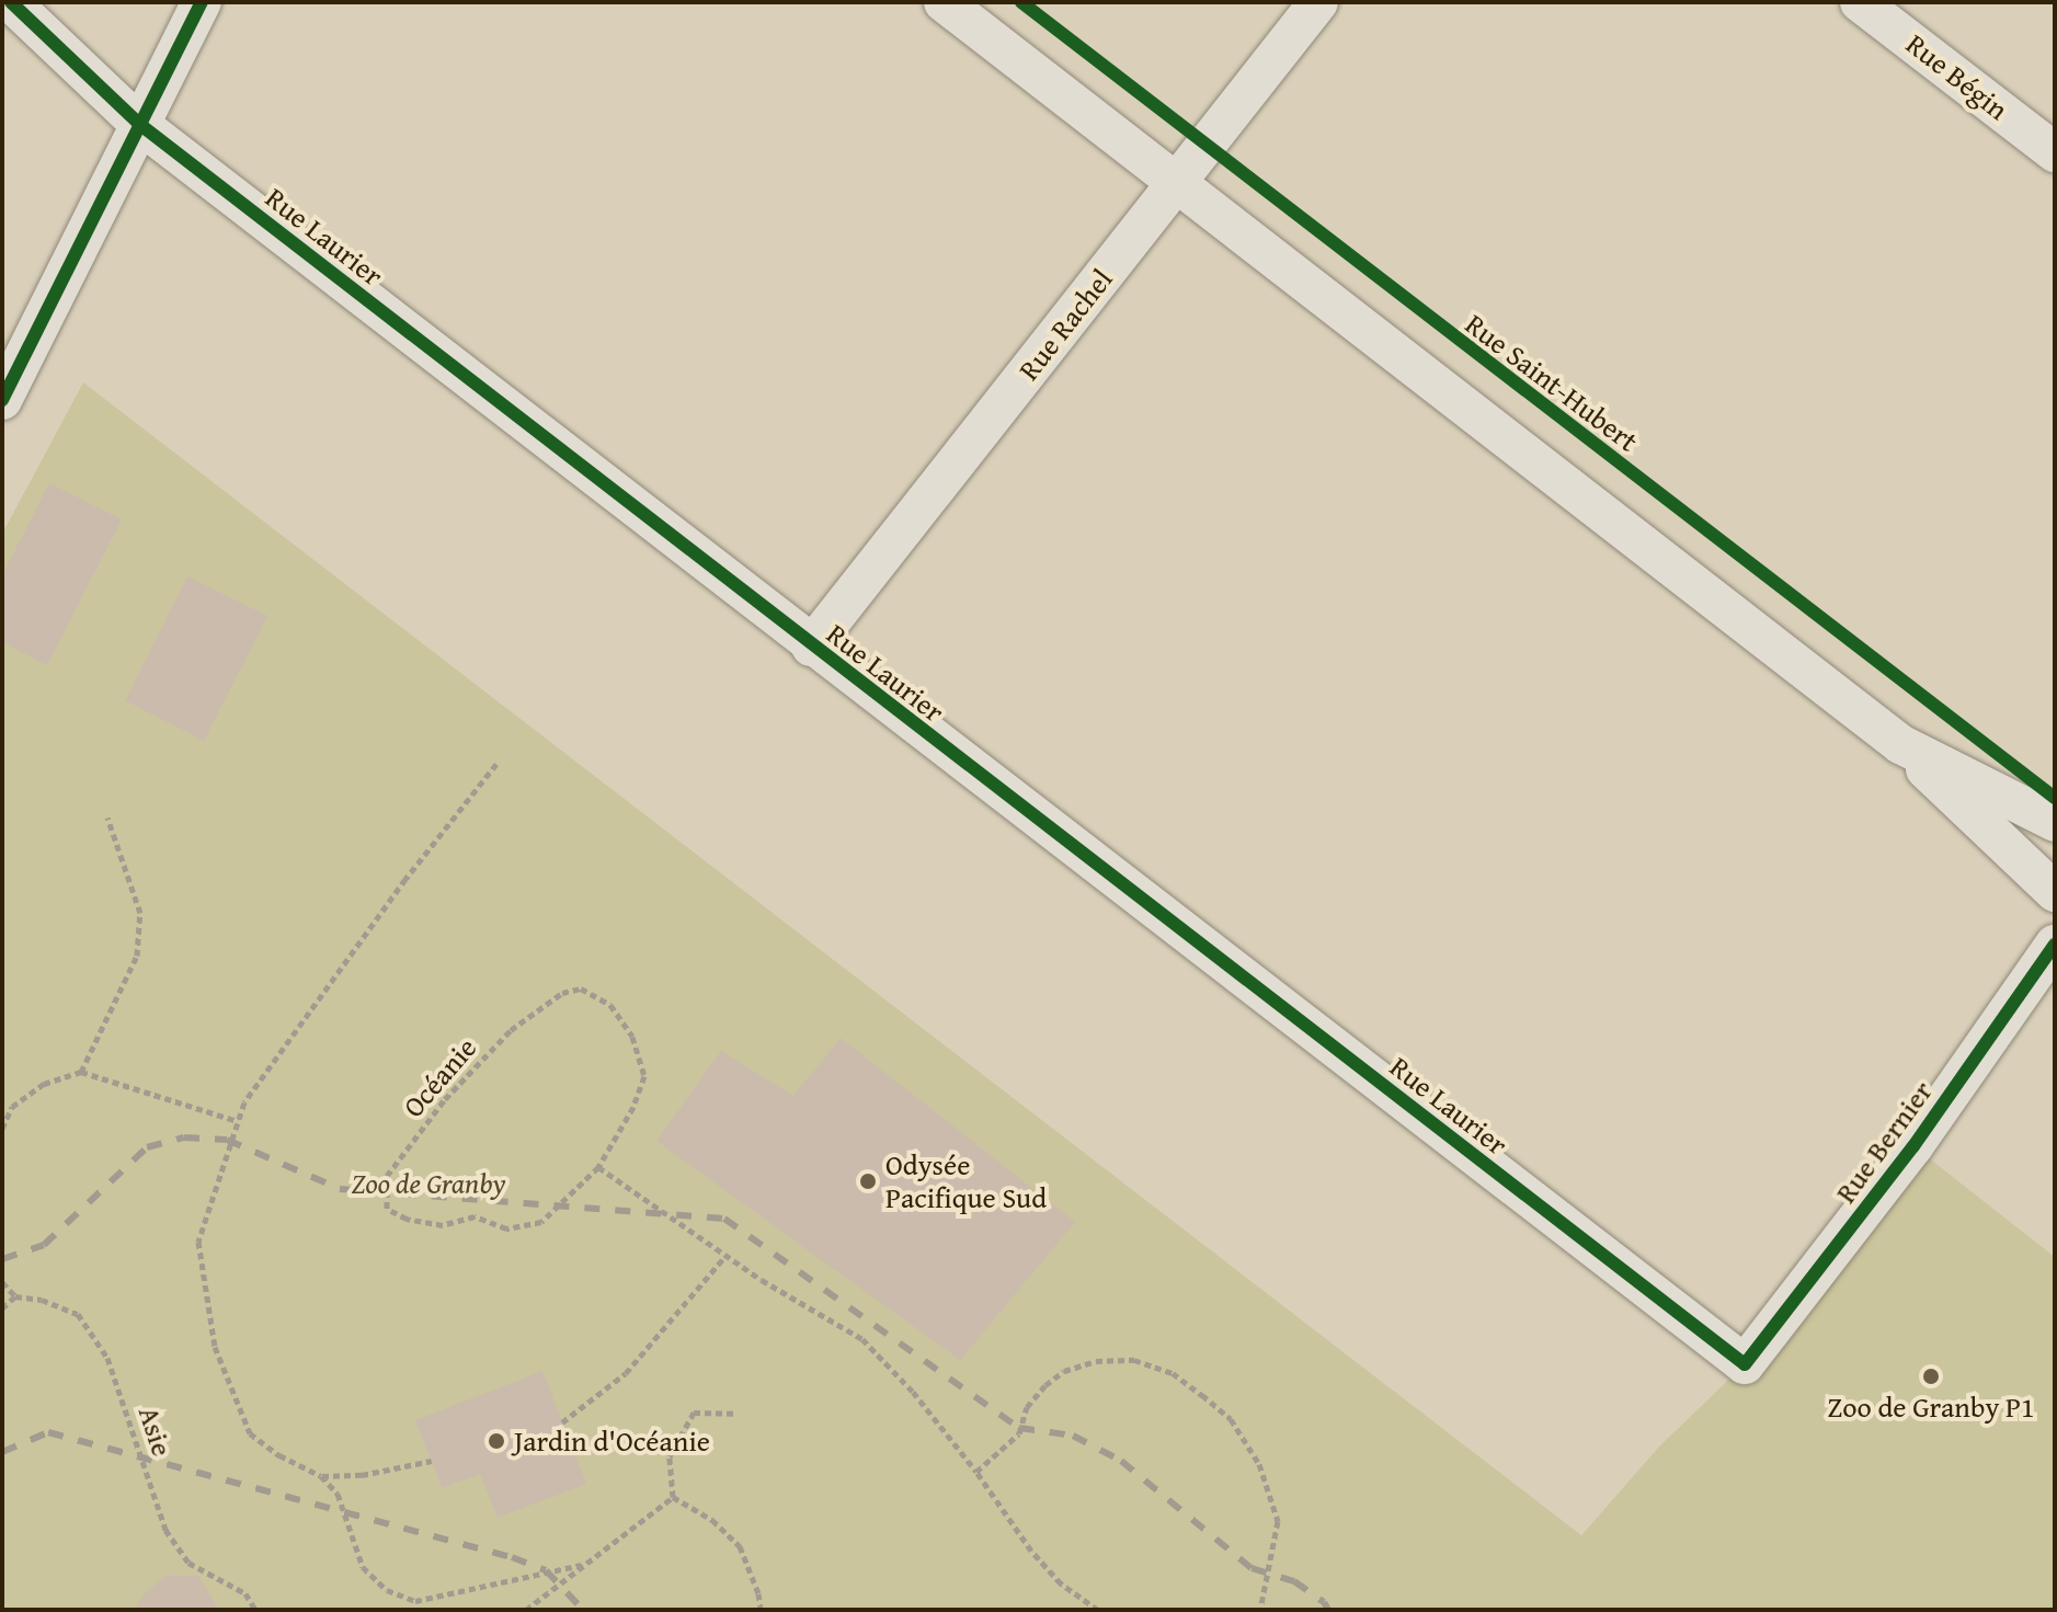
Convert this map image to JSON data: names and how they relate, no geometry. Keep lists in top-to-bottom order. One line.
{"streets":{"street":["Rue Bégin","Rue Laurier","Rue Rachel","Rue Bernier"],"path":["Océanie","Asie"],"cycle path":["Rue Saint-Hubert"]},"crossings":[["Rue Laurier","Rue Rachel"],["Rue Laurier","Rue Bernier"]],"parks":["Zoo de Granby"],"places":["Odysée Pacifique Sud","Zoo de Granby P1","Jardin d'Océanie"]}
